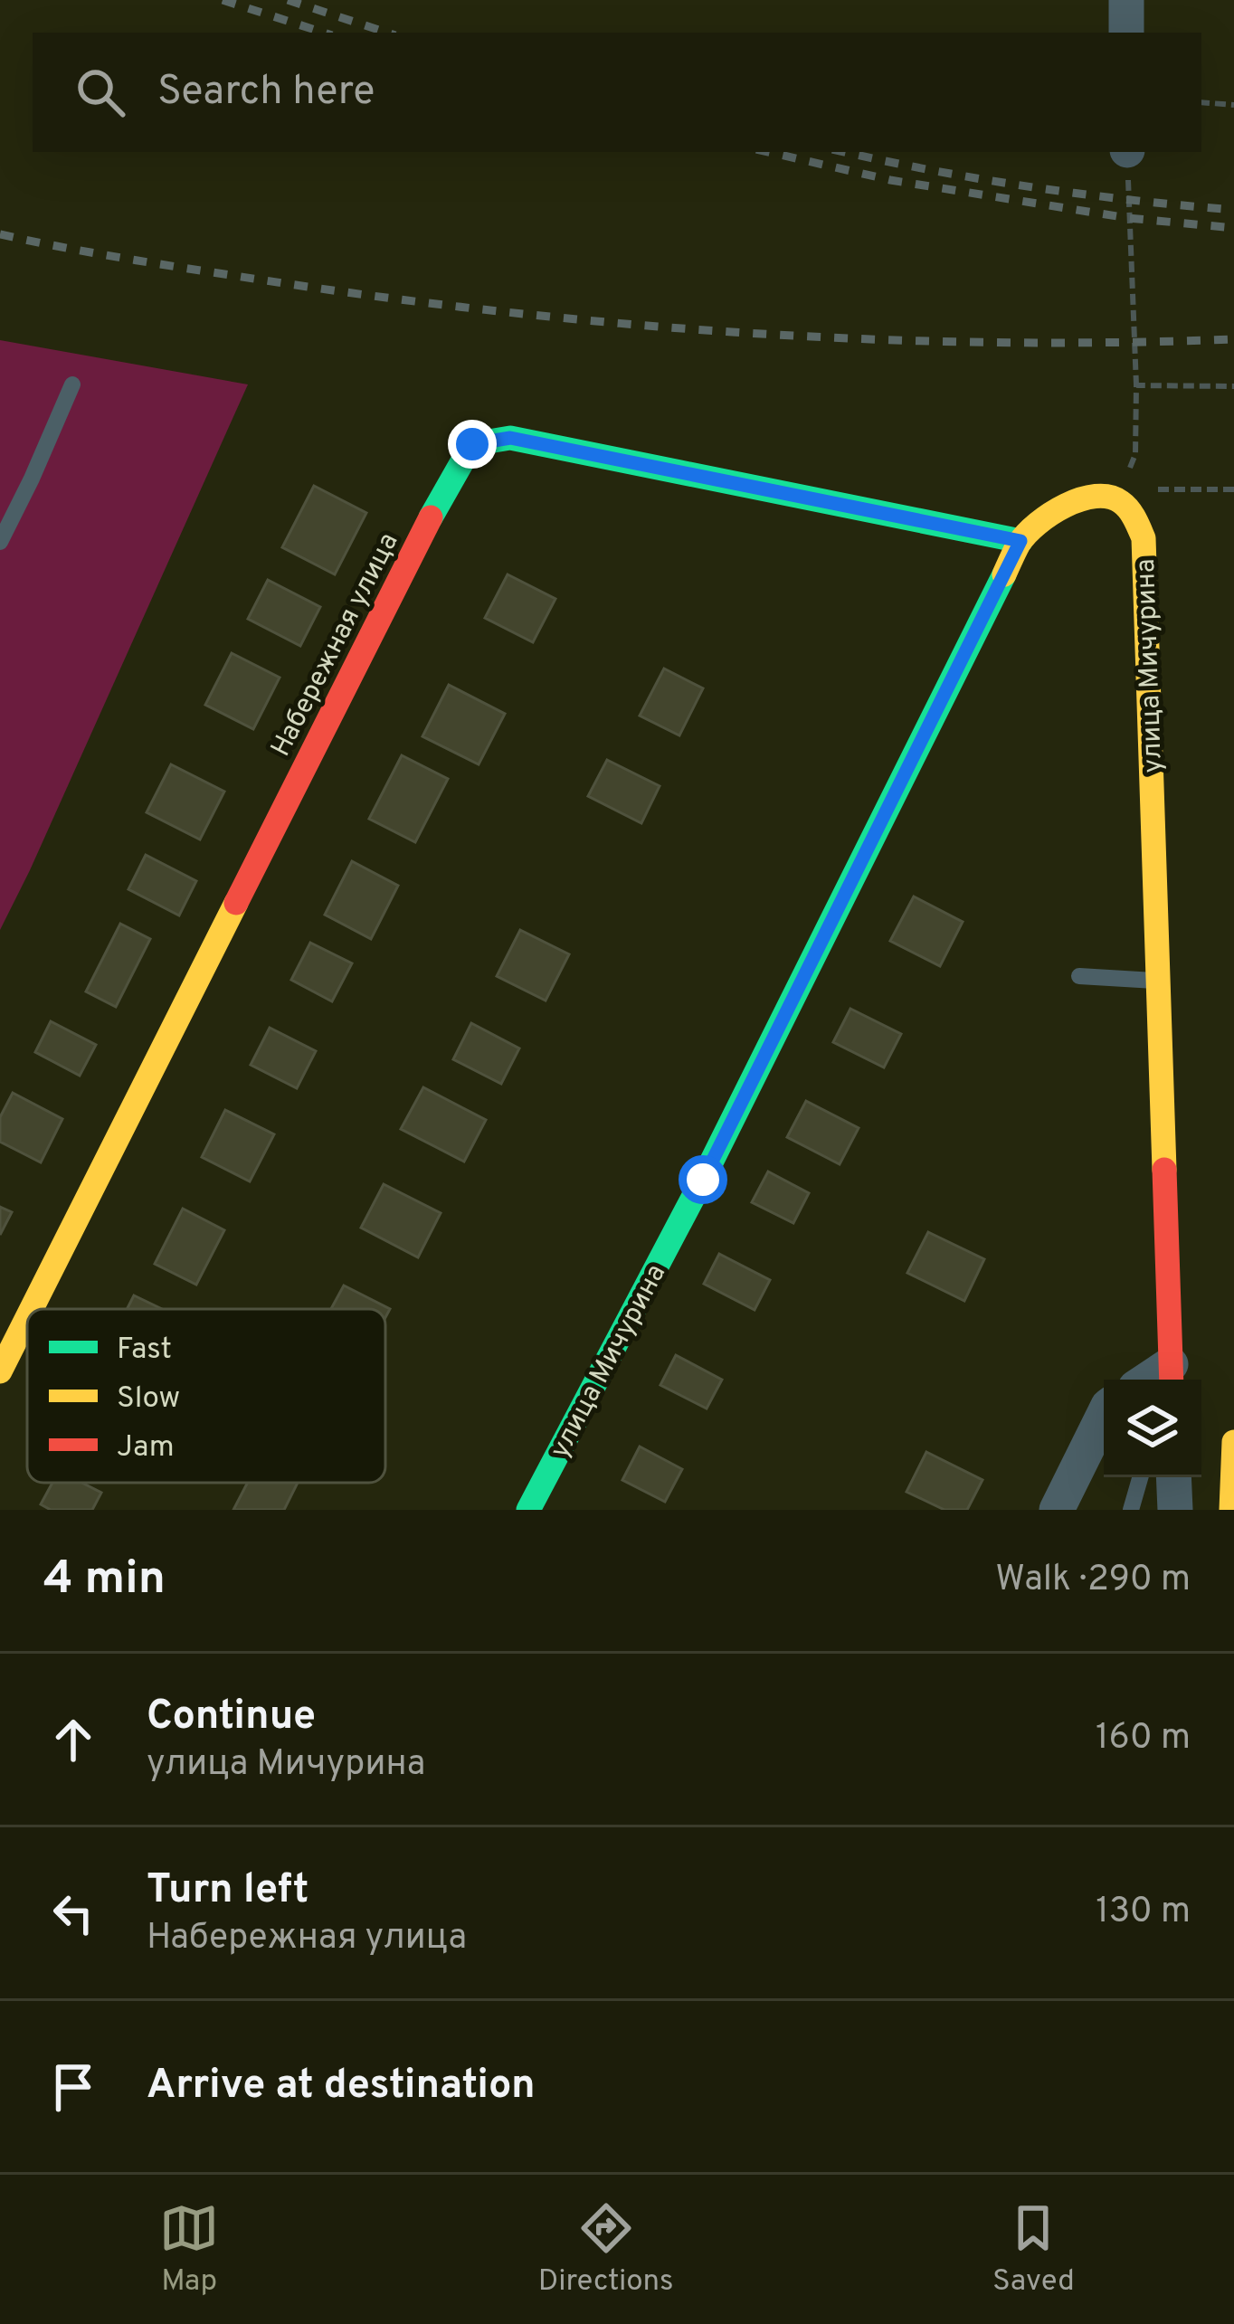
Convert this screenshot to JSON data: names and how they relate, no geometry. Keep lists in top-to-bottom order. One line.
{"streets":{"main road":["Набережная улица","улица Мичурина"]},"crossings":[["Набережная улица","улица Мичурина"]],"legend":["Fast","Slow","Jam"],"page":{"search":"Search here","heading":["4 min","Walk · 290 m"],"list":[["Continue","улица Мичурина","160 m"],["Turn left","Набережная улица","130 m"],"Arrive at destination"],"nav":["Map","Directions","Saved"]}}
